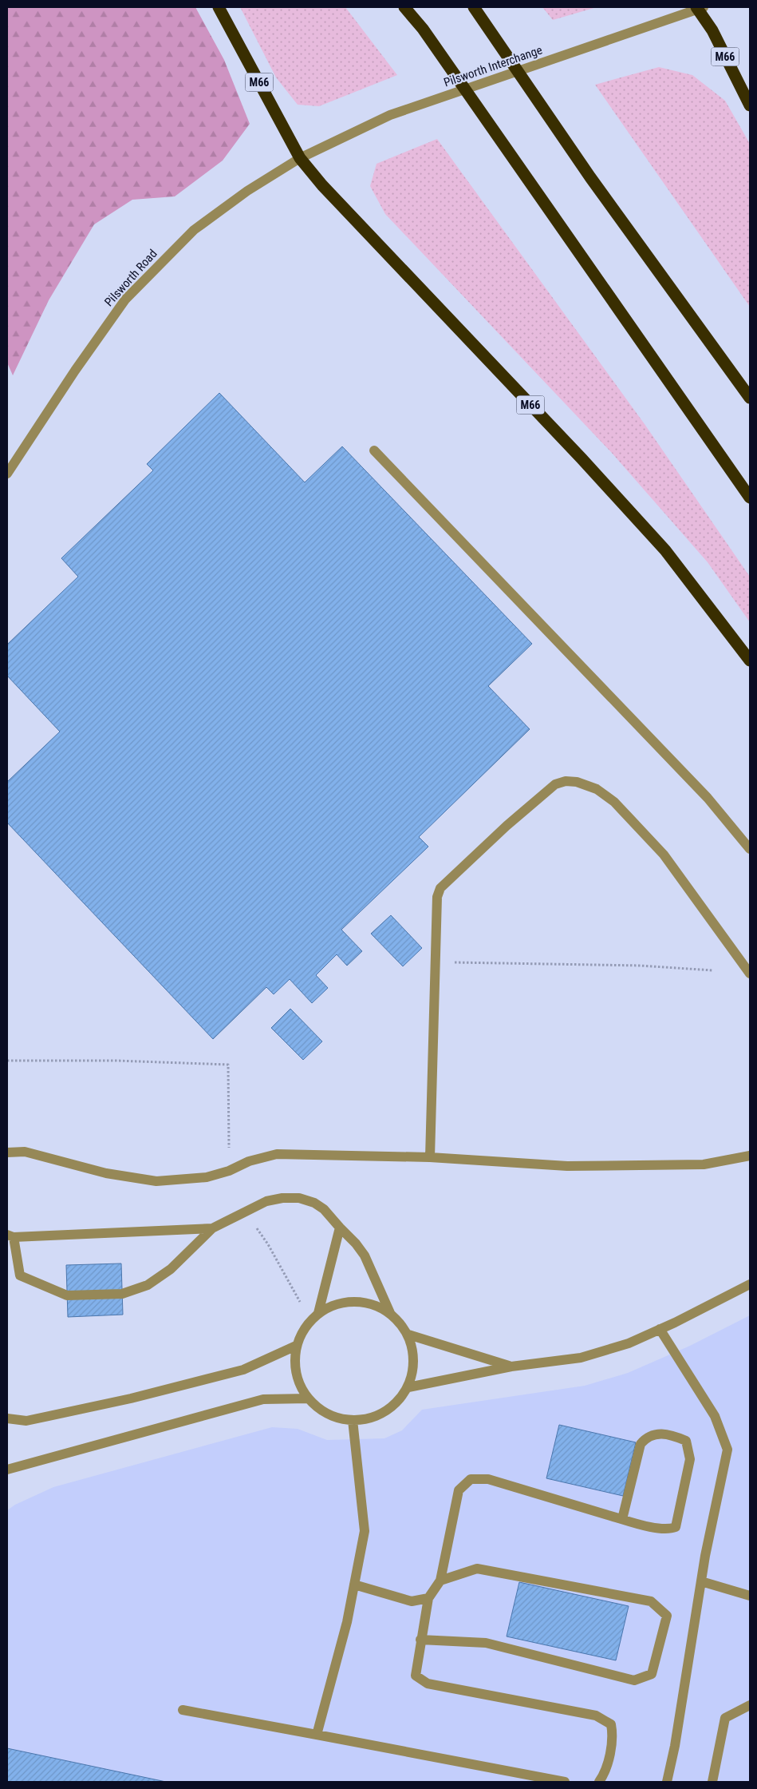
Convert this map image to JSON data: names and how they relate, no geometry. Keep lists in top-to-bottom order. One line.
{"streets":{"highway":["M66"],"street":["Pilsworth Interchange","Pilsworth Road"]},"crossings":[["M66","Pilsworth Interchange"],["M66","Pilsworth Road"],["Pilsworth Interchange","Pilsworth Road"]]}
